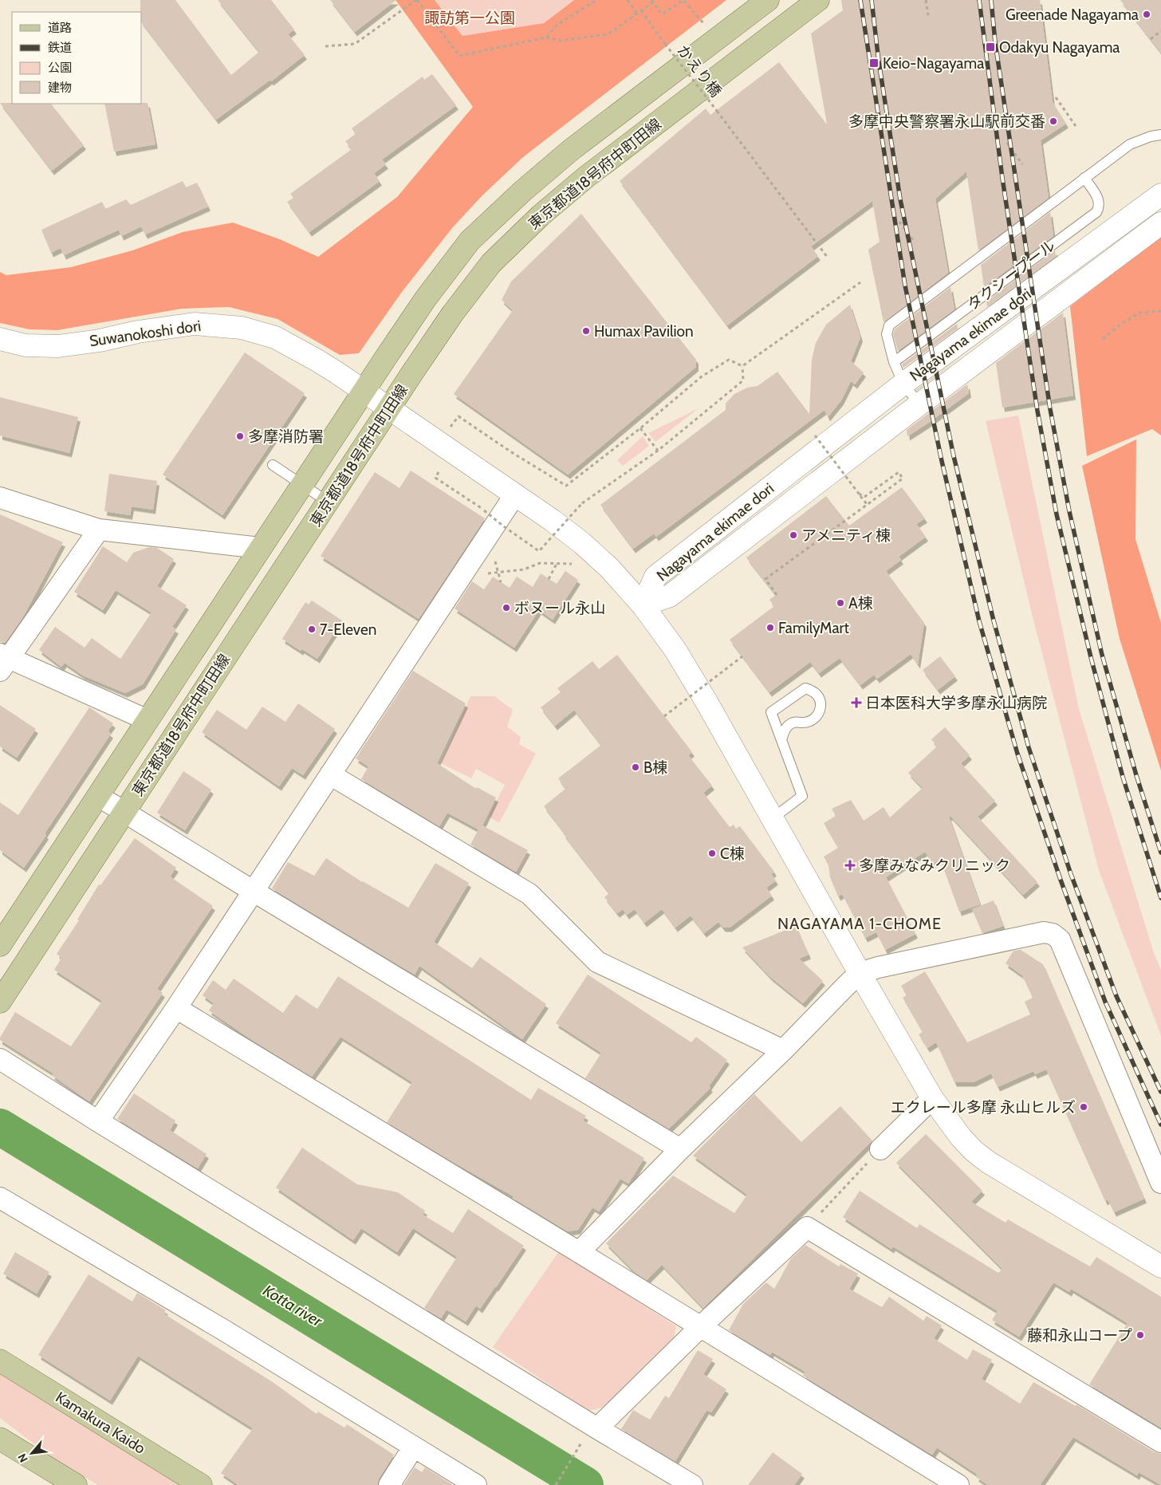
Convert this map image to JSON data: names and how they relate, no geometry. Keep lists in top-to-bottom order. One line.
{"streets":{"main road":["東京都道18号府中町田線","Kamakura Kaido"],"street":["Suwanokoshi dori","Nagayama ekimae dori"],"lane":["タクシープール"],"path":["かえり橋"]},"crossings":[["東京都道18号府中町田線","Suwanokoshi dori"],["Suwanokoshi dori","Nagayama ekimae dori"]],"districts":["NAGAYAMA 1-CHOME"],"water":["Kotta river"],"parks":["諏訪第一公園"],"places":{"other":["Greenade Nagayama","多摩中央警察署永山駅前交番","Humax Pavilion","多摩消防署","アメニティ棟","A棟","ボヌール永山","FamilyMart","7-Eleven","B棟","C棟","エクレール多摩 永山ヒルズ","藤和永山コープ"],"transit":["Odakyu Nagayama","Keio-Nagayama"],"health":["日本医科大学多摩永山病院","多摩みなみクリニック"]},"legend":["道路","鉄道","公園","建物"],"north":"bottom left"}
